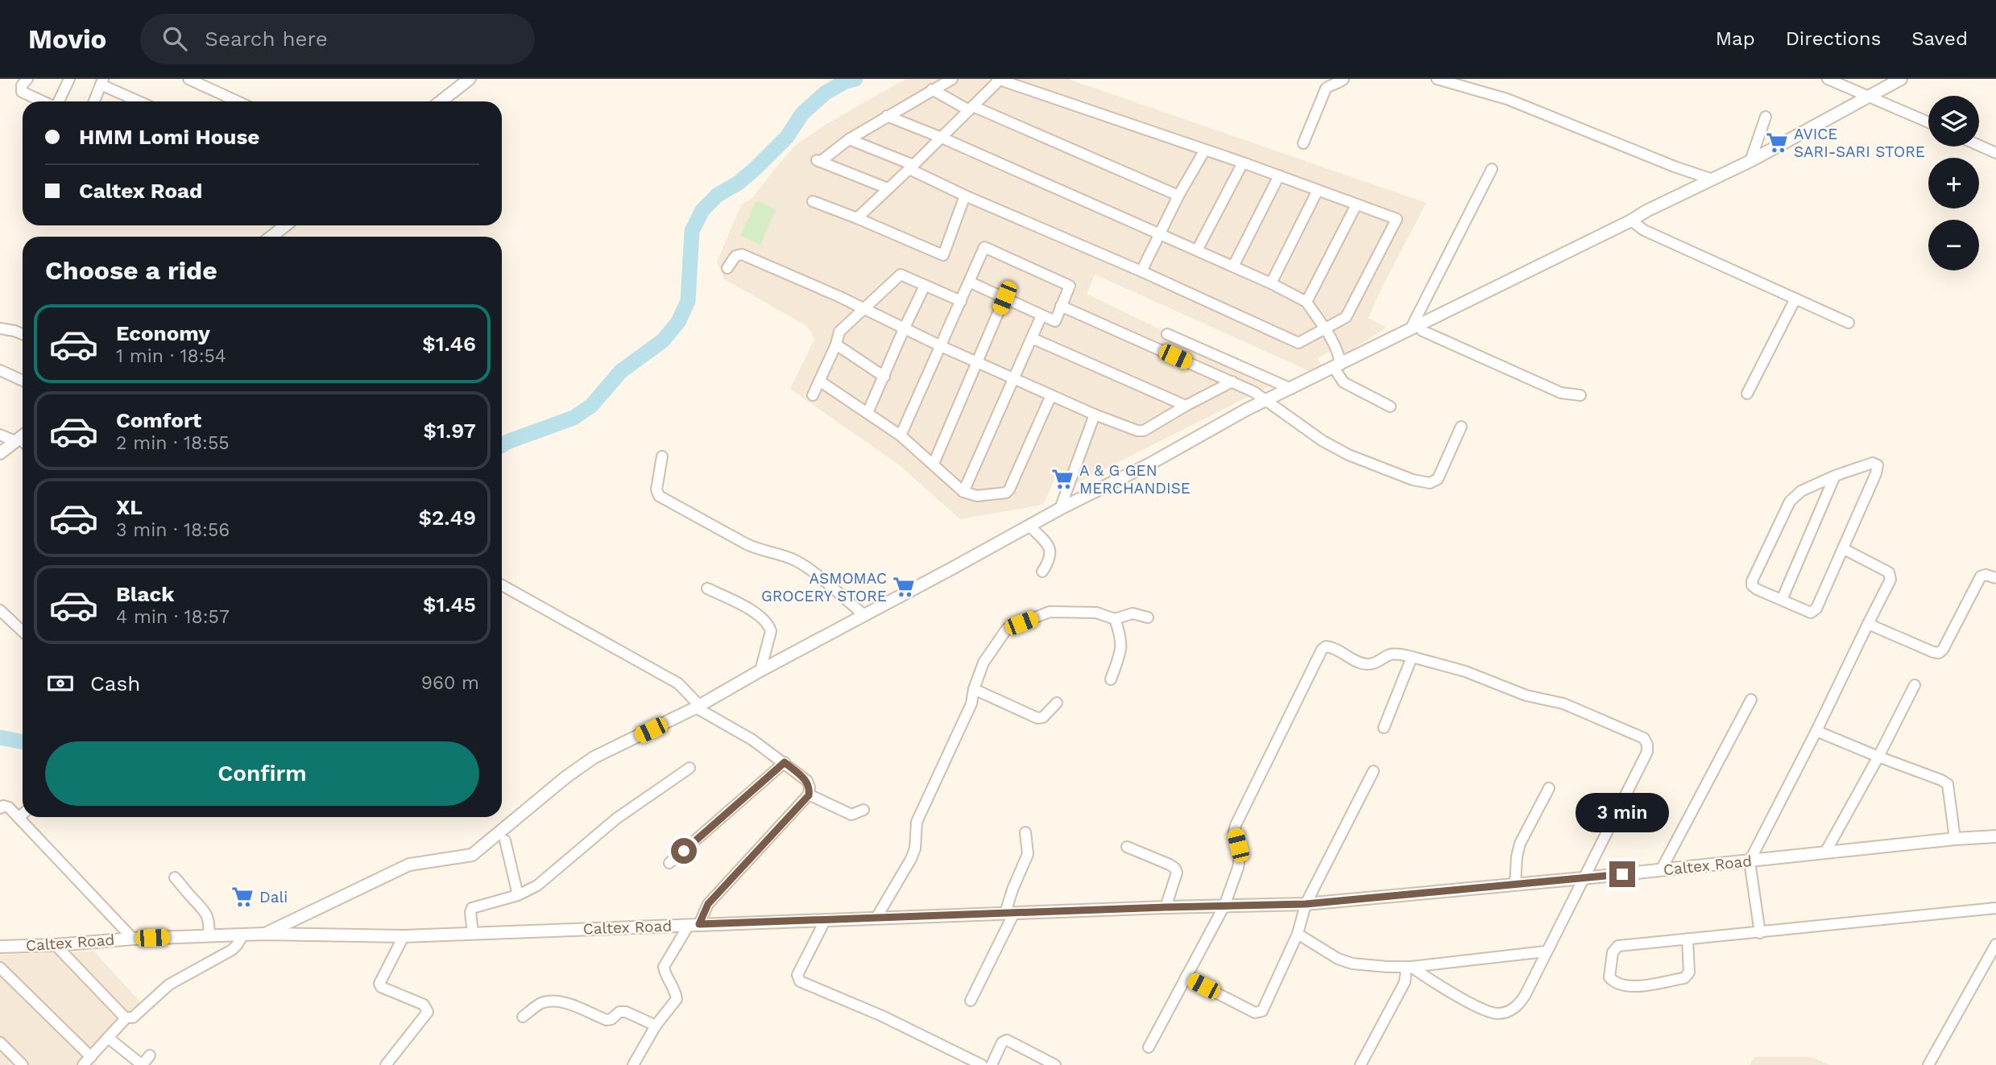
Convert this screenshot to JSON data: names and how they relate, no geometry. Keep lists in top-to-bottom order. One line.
{"streets":{"street":["Caltex Road"]},"places":{"supermarket":["AVICE SARI-SARI STORE","A & G GEN MERCHANDISE","ASMOMAC GROCERY STORE","Dali"]},"page":{"header":"Movio","search":"Search here","nav":["Map","Directions","Saved"],"map_buttons":["+","−"],"banner":["HMM Lomi House","Caltex Road"],"heading":"Choose a ride","list":[{"name":"Economy","note":"1 min · 18:54","value":"$1.46"},{"name":"Comfort","note":"2 min · 18:55","value":"$1.97"},{"name":"XL","note":"3 min · 18:56","value":"$2.49"},{"name":"Black","note":"4 min · 18:57","value":"$1.45"}],"pay":["Cash","960 m"],"buttons":"Confirm","bubble":"3 min"}}
